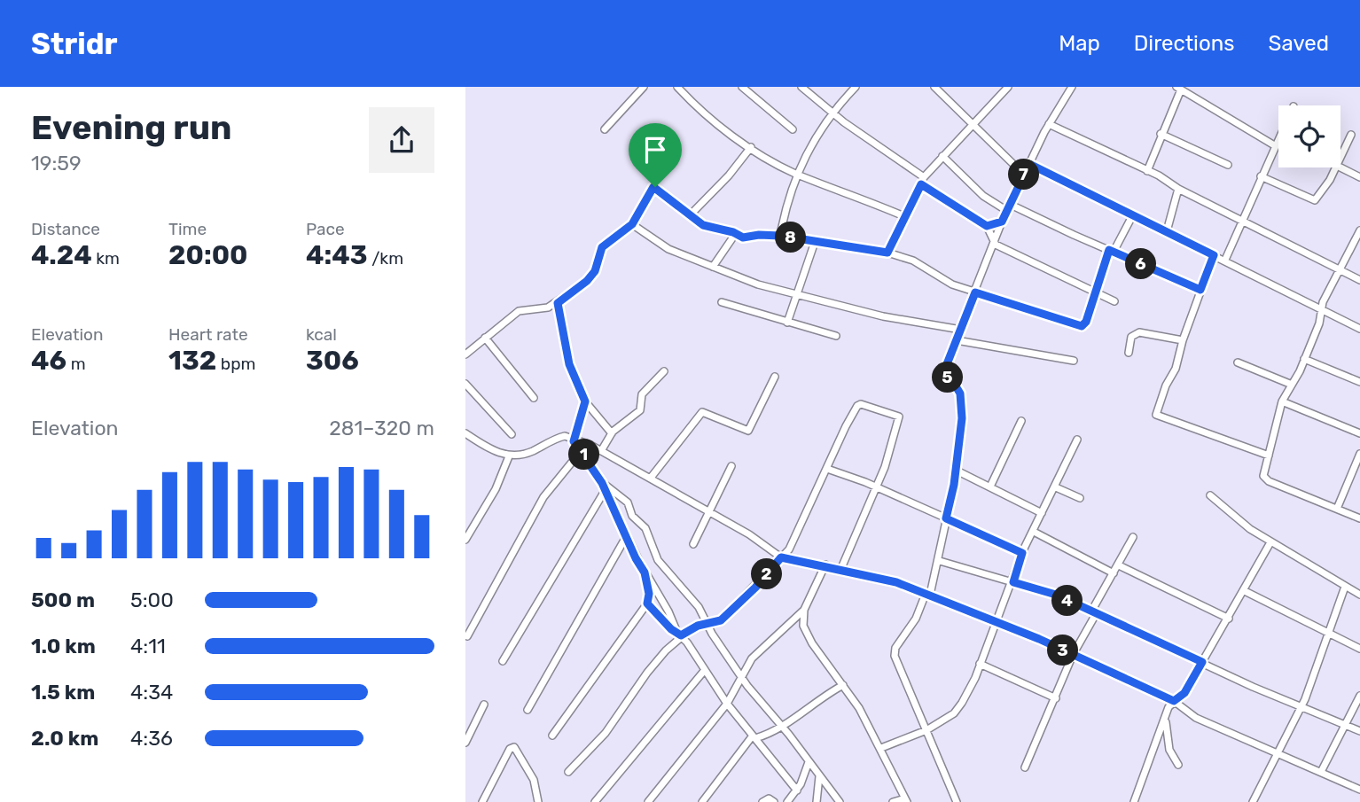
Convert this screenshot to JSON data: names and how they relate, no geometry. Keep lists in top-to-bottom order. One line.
{"page":{"header":"Stridr","nav":["Map","Directions","Saved"],"heading":["Evening run","19:59"],"pins":["7","8","6","5","1","2","4","3"],"stats":[["Distance","4.24 km"],["Time","20:00"],["Pace","4:43 /km"],["Elevation","46 m"],["Heart rate","132 bpm"],["kcal","306"]],"chart":["Elevation","281–320 m"],"list":[{"name":"500 m","note":"5:00"},{"name":"1.0 km","note":"4:11"},{"name":"1.5 km","note":"4:34"},{"name":"2.0 km","note":"4:36"}]}}
